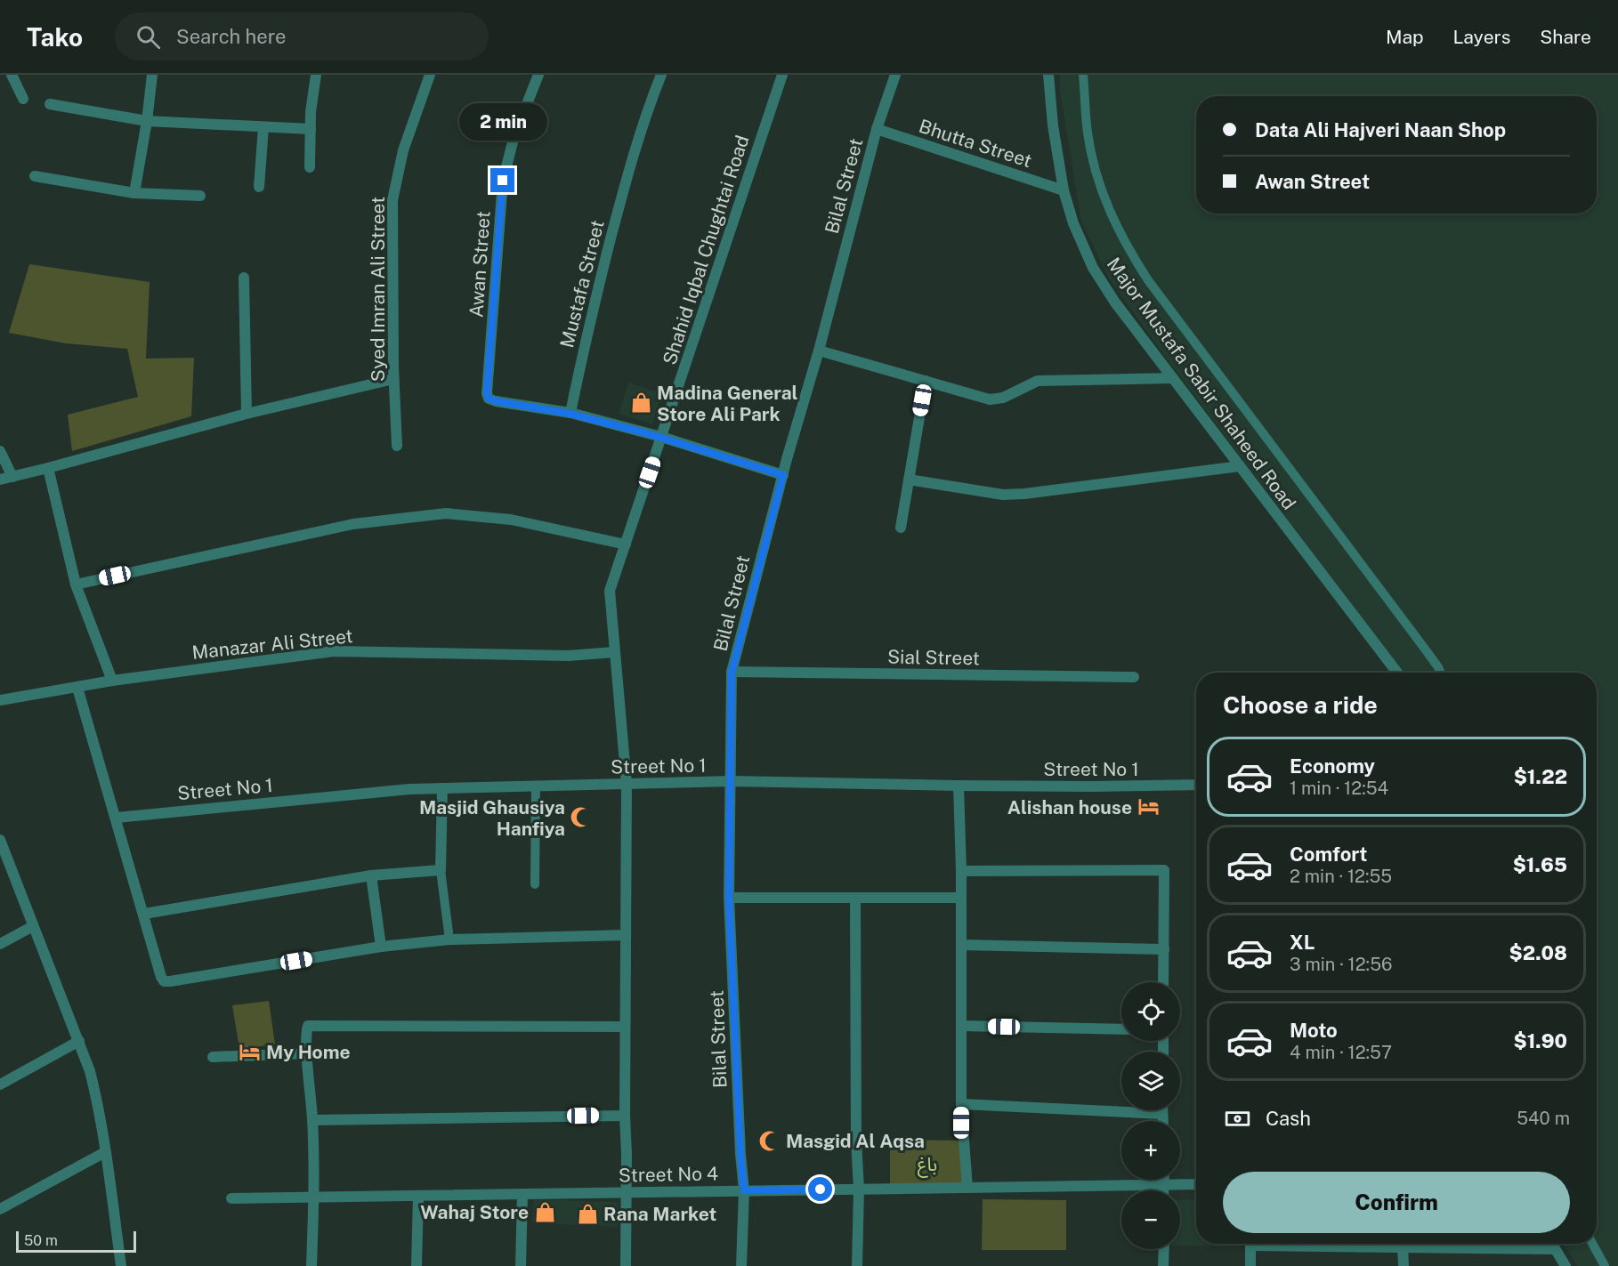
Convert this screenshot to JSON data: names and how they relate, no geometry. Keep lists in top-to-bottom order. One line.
{"streets":{"street":["Bhutta Street","Bilal Street","Shahid Iqbal Chughtai Road","Awan Street","Mustafa Street","Syed Imran Ali Street","Major Mustafa Sabir Shaheed Road","Manazar Ali Street","Sial Street","Street No 1","Street No 4"]},"crossings":[["Bhutta Street","Bilal Street"],["Bhutta Street","Major Mustafa Sabir Shaheed Road"],["Bilal Street","Sial Street"],["Bilal Street","Street No 1"],["Bilal Street","Street No 4"],["Shahid Iqbal Chughtai Road","Manazar Ali Street"],["Shahid Iqbal Chughtai Road","Street No 1"],["Shahid Iqbal Chughtai Road","Street No 4"],["Awan Street","Mustafa Street"]],"parks":["باغ"],"places":{"shop":["Madina General Store Ali Park","Wahaj Store","Rana Market"],"hotel":["Alishan house","My Home"],"mosque":["Masjid Ghausiya Hanfiya","Masgid Al Aqsa"]},"scale_bar":"50 m","page":{"header":"Tako","search":"Search here","nav":["Map","Layers","Share"],"banner":["Data Ali Hajveri Naan Shop","Awan Street"],"bubble":"2 min","heading":"Choose a ride","list":[{"name":"Economy","note":"1 min · 12:54","value":"$1.22"},{"name":"Comfort","note":"2 min · 12:55","value":"$1.65"},{"name":"XL","note":"3 min · 12:56","value":"$2.08"},{"name":"Moto","note":"4 min · 12:57","value":"$1.90"}],"map_buttons":["+","−"],"pay":["Cash","540 m"],"buttons":"Confirm","scale":"50 m"}}
